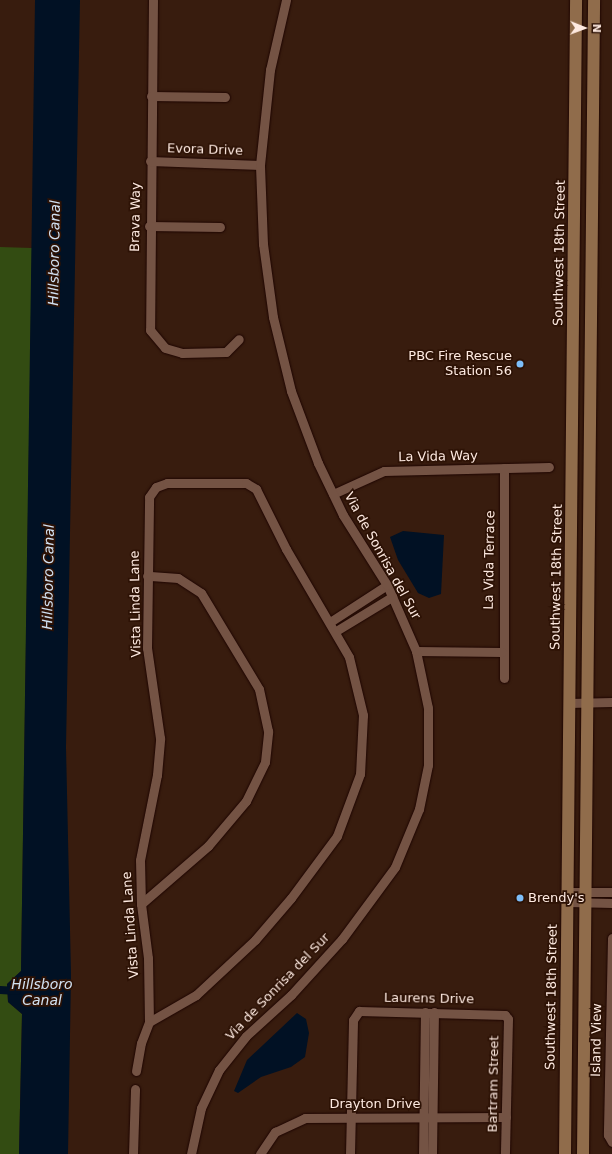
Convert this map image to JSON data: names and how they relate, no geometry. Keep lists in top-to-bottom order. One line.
{"streets":{"main road":["Southwest 18th Street"],"street":["Evora Drive","Brava Way","La Vida Way","Via de Sonrisa del Sur","La Vida Terrace","Vista Linda Lane","Laurens Drive","Island View","Bartram Street","Drayton Drive"]},"crossings":[["Evora Drive","Brava Way"],["Evora Drive","Via de Sonrisa del Sur"],["La Vida Way","Via de Sonrisa del Sur"],["La Vida Way","La Vida Terrace"],["Laurens Drive","Bartram Street"],["Laurens Drive","Drayton Drive"],["Bartram Street","Drayton Drive"]],"water":["Hillsboro Canal"],"places":["PBC Fire Rescue Station 56","Brendy's"],"north":"right"}
